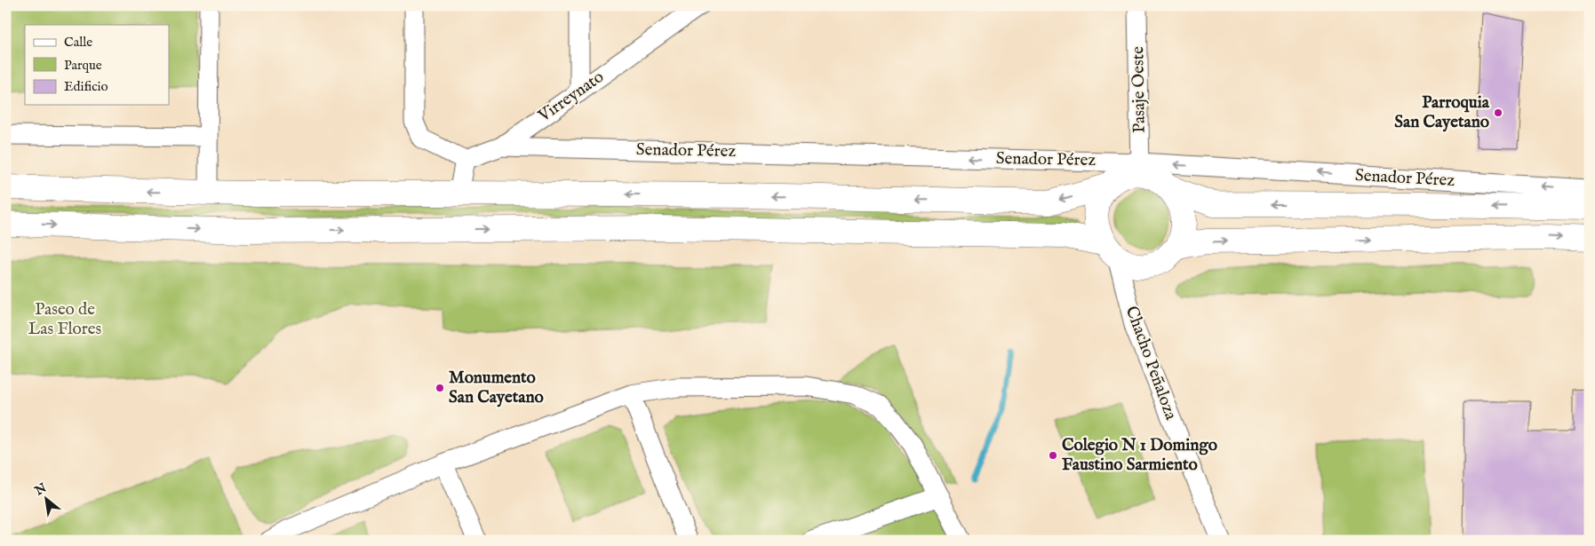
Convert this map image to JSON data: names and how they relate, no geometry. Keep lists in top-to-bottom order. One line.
{"streets":{"street":["Pasaje Oeste","Virreynato","Senador Pérez","Chacho Peñaloza"]},"crossings":[["Pasaje Oeste","Senador Pérez"],["Pasaje Oeste","Chacho Peñaloza"],["Virreynato","Senador Pérez"],["Senador Pérez","Chacho Peñaloza"]],"one_way":["Senador Pérez"],"parks":["Paseo de Las Flores"],"places":["Parroquia San Cayetano","Monumento San Cayetano","Colegio N 1 Domingo Faustino Sarmiento"],"legend":["Calle","Parque","Edificio"],"north":"top left"}
